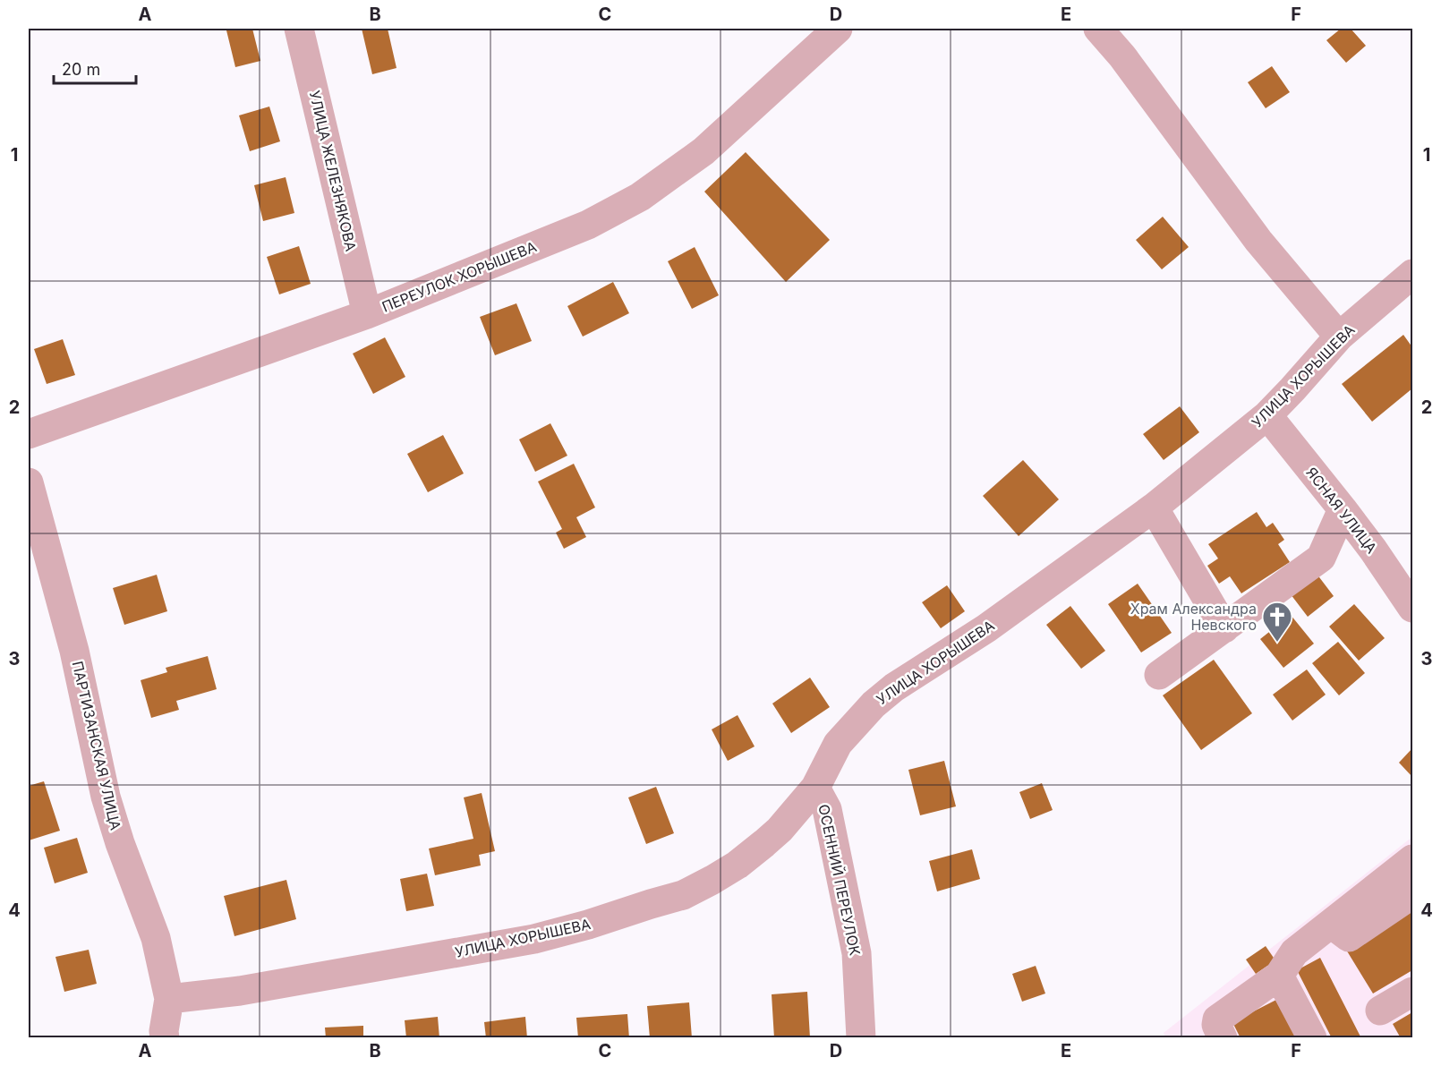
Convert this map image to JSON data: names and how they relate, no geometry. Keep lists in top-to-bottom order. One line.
{"streets":{"street":["УЛИЦА ЖЕЛЕЗНЯКОВА","ПЕРЕУЛОК ХОРЫШЕВА","УЛИЦА ХОРЫШЕВА","ЯСНАЯ УЛИЦА","ПАРТИЗАНСКАЯ УЛИЦА","ОСЕННИЙ ПЕРЕУЛОК"]},"crossings":[["УЛИЦА ЖЕЛЕЗНЯКОВА","ПЕРЕУЛОК ХОРЫШЕВА"],["УЛИЦА ХОРЫШЕВА","ЯСНАЯ УЛИЦА"],["УЛИЦА ХОРЫШЕВА","ПАРТИЗАНСКАЯ УЛИЦА"],["УЛИЦА ХОРЫШЕВА","ОСЕННИЙ ПЕРЕУЛОК"]],"places":{"church":["Храм Александра Невского"]},"scale_bar":"20 m","grid":{"columns":["A","B","C","D","E","F"],"rows":["1","2","3","4"]}}
